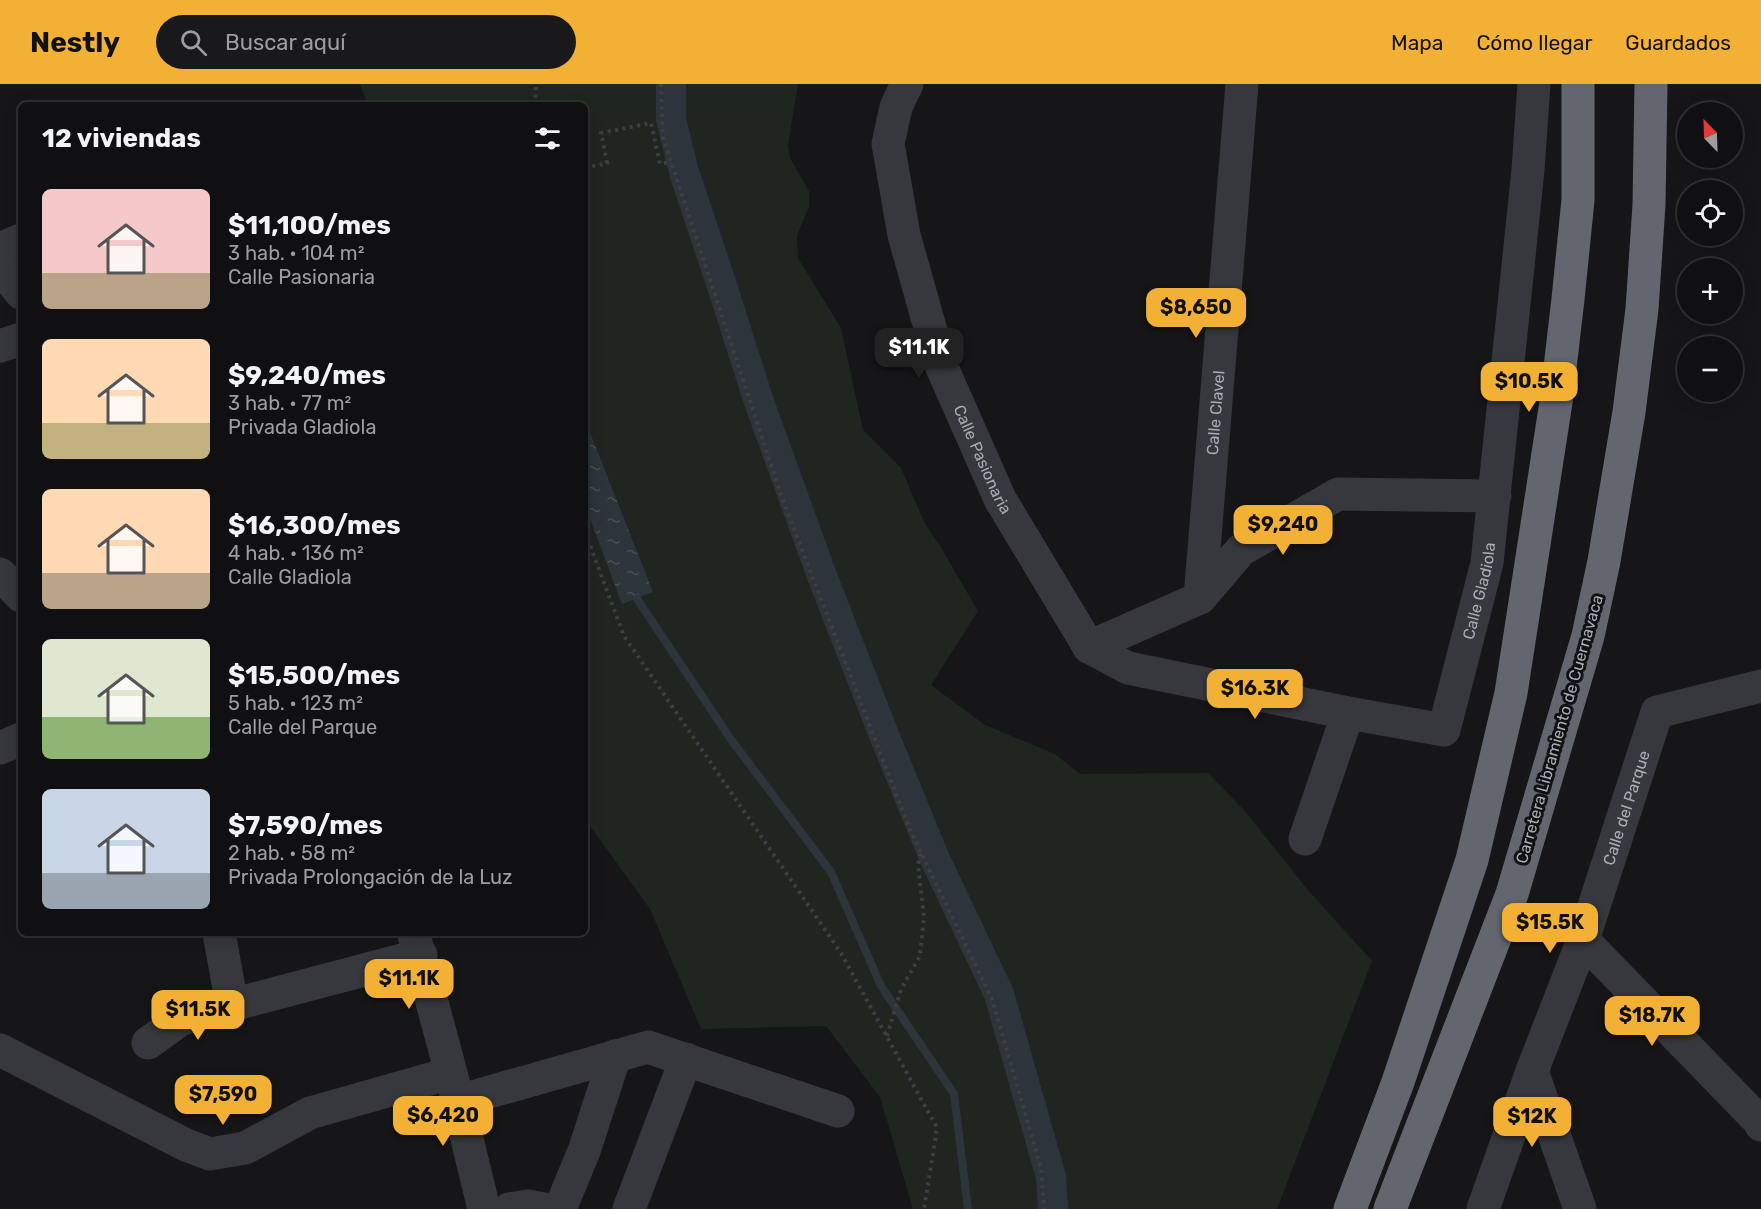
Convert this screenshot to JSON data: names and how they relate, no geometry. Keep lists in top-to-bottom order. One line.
{"streets":{"highway":["Carretera Libramiento de Cuernavaca"],"street":["Calle Clavel","Calle Pasionaria","Calle Gladiola","Calle del Parque"]},"crossings":[["Calle Pasionaria","Calle Gladiola"]],"north":"top left","page":{"header":"Nestly","search":"Buscar aquí","nav":["Mapa","Cómo llegar","Guardados"],"map_buttons":["+","−"],"heading":"12 viviendas","list":[{"name":"$11,100/mes","note":"3 hab. · 104 m² · Calle Pasionaria"},{"name":"$9,240/mes","note":"3 hab. · 77 m² · Privada Gladiola"},{"name":"$16,300/mes","note":"4 hab. · 136 m² · Calle Gladiola"},{"name":"$15,500/mes","note":"5 hab. · 123 m² · Calle del Parque"},{"name":"$7,590/mes","note":"2 hab. · 58 m² · Privada Prolongación de la Luz"}],"price":["$8,650","$11.1K","$10.5K","$9,240","$16.3K","$15.5K","$11.1K","$11.5K","$18.7K","$7,590","$6,420","$12K"]}}
